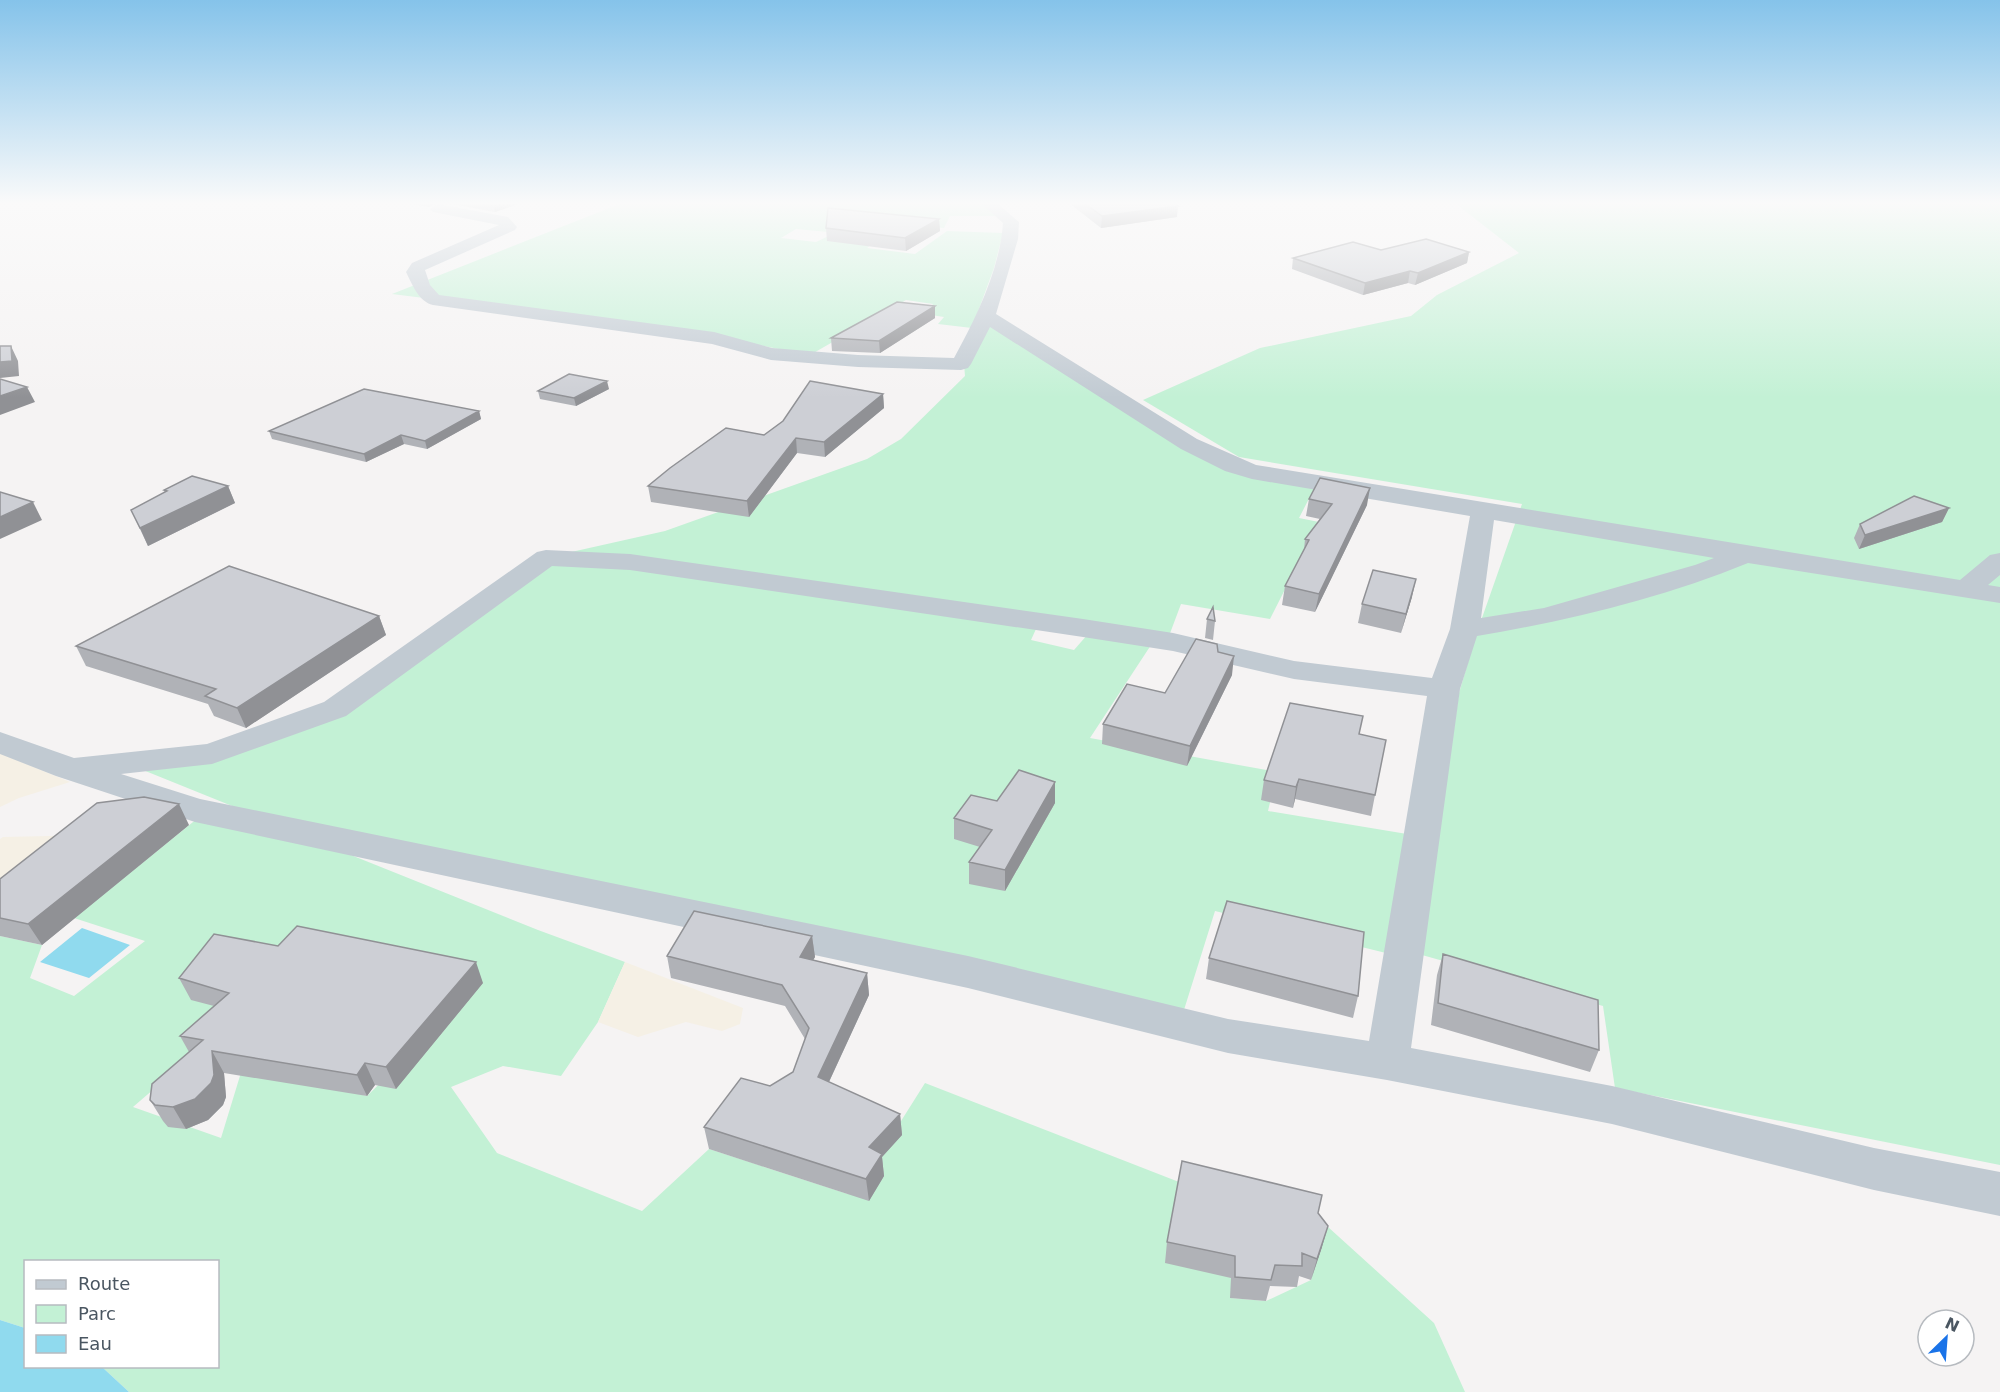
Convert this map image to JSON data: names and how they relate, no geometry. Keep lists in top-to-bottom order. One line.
{"legend":["Route","Parc","Eau"],"north":"top right"}
